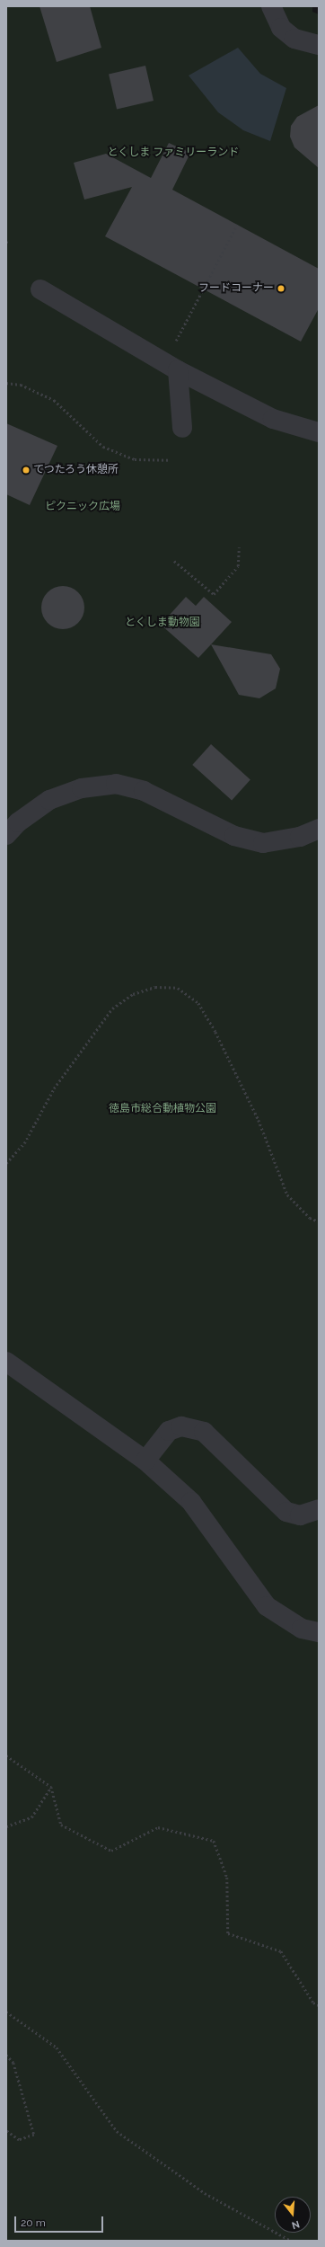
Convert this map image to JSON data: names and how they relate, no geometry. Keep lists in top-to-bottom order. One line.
{"parks":["とくしま ファミリーランド","ピクニック広場","とくしま動物園","徳島市総合動植物公園"],"places":["フードコーナー","てつたろう休憩所"],"scale_bar":"20 m","north":"bottom"}
